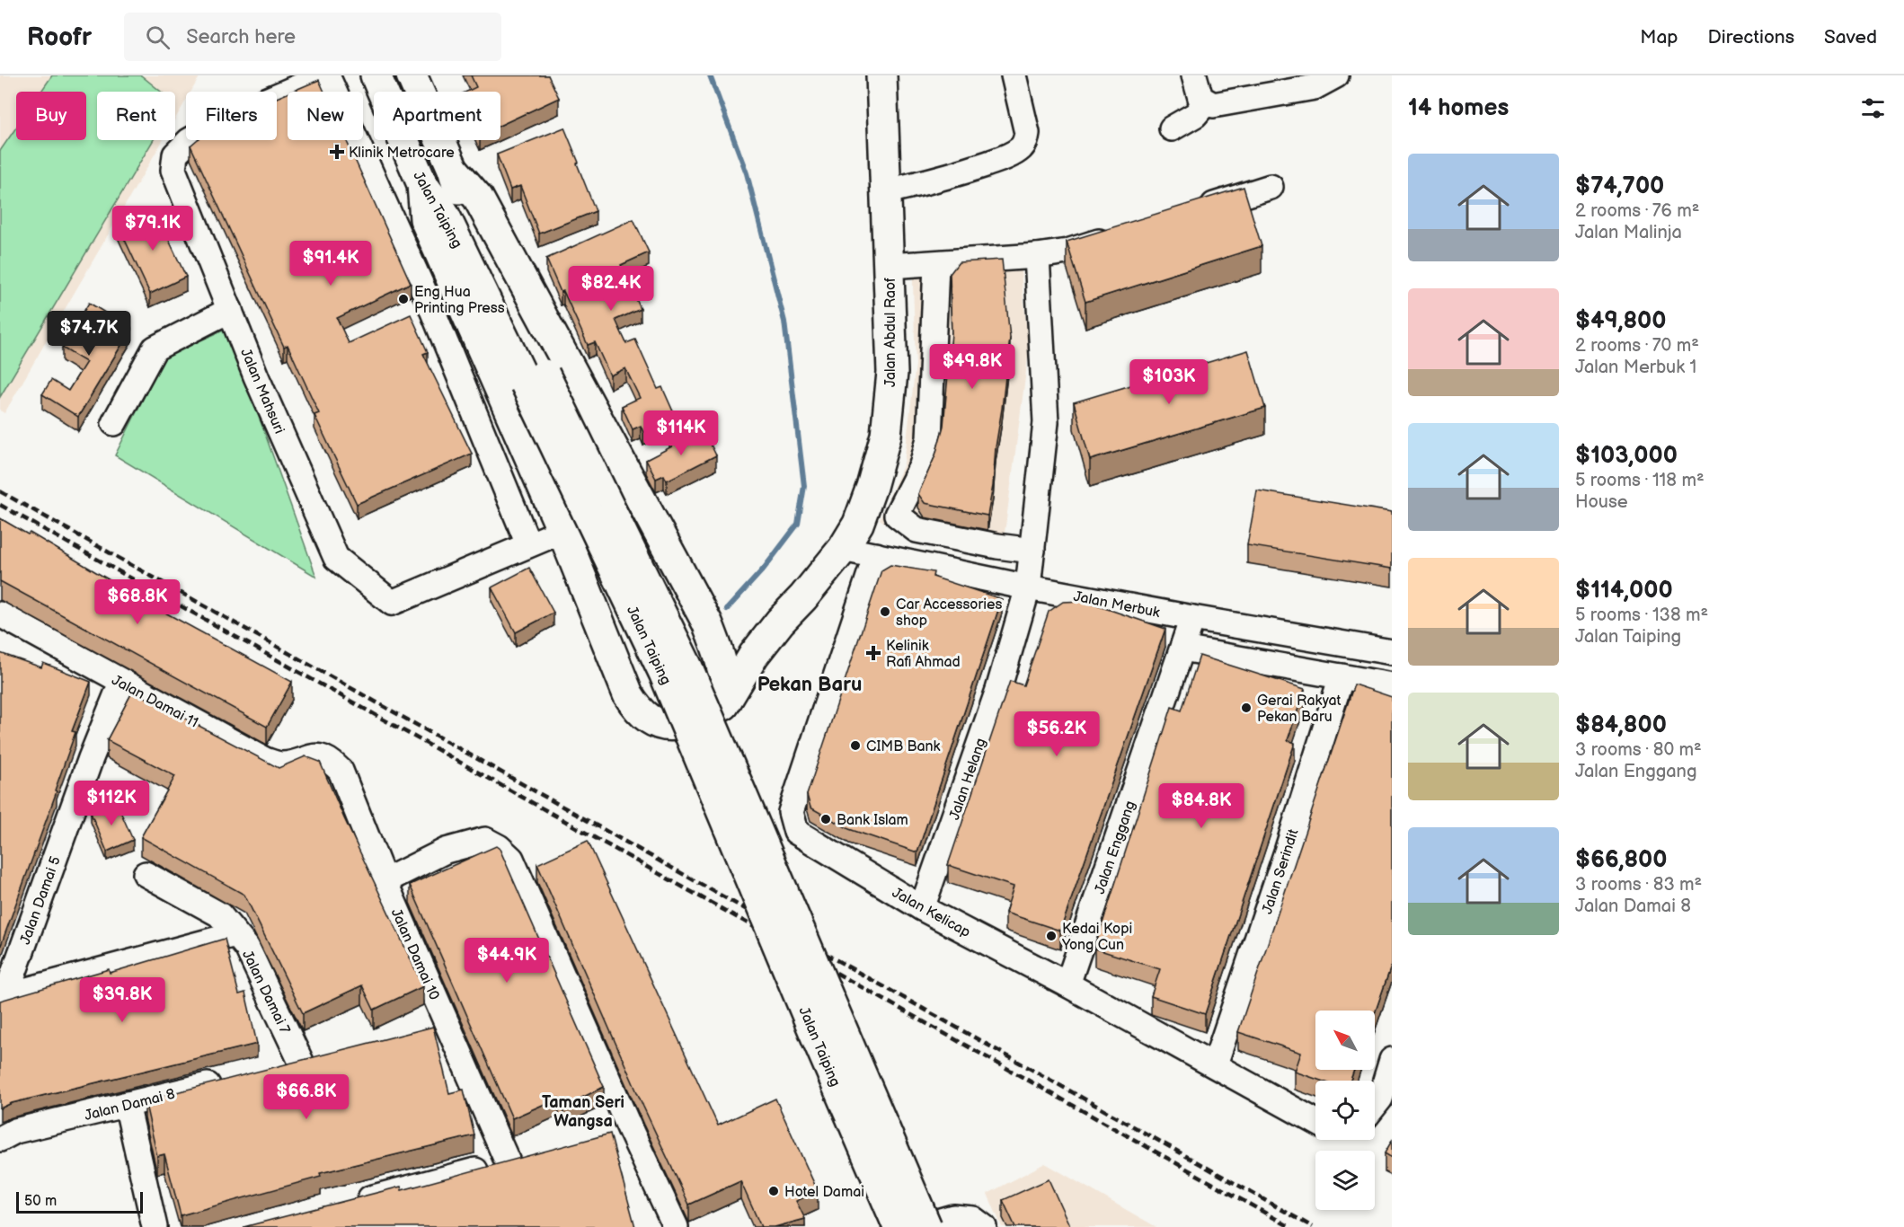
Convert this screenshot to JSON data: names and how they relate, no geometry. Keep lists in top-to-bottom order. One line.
{"streets":{"main road":["Jalan Taiping","Jalan Abdul Raof"],"street":["Jalan Mahsuri","Jalan Merbuk","Jalan Damai 11","Jalan Helang","Jalan Enggang","Jalan Serindit","Jalan Damai 5","Jalan Kelicap","Jalan Damai 10","Jalan Damai 7","Jalan Damai 8"]},"crossings":[["Jalan Abdul Raof","Jalan Merbuk"],["Jalan Merbuk","Jalan Helang"],["Jalan Merbuk","Jalan Enggang"],["Jalan Merbuk","Jalan Kelicap"],["Jalan Damai 11","Jalan Damai 5"],["Jalan Damai 11","Jalan Damai 10"],["Jalan Helang","Jalan Kelicap"],["Jalan Enggang","Jalan Kelicap"],["Jalan Serindit","Jalan Kelicap"]],"districts":["Pekan Baru","Taman Seri Wangsa"],"places":{"health":["Klinik Metrocare","Kelinik Rafi Ahmad"],"other":["Eng Hua Printing Press","Car Accessories shop","Gerai Rakyat Pekan Baru","CIMB Bank","Bank Islam","Kedai Kopi Yong Cun","Hotel Damai"]},"scale_bar":"50 m","north":"top left","page":{"header":"Roofr","search":"Search here","nav":["Map","Directions","Saved"],"heading":"14 homes","chip":["Buy","Rent","Filters","New","Apartment"],"list":[{"name":"$74,700","note":"2 rooms · 76 m² · Jalan Malinja"},{"name":"$49,800","note":"2 rooms · 70 m² · Jalan Merbuk 1"},{"name":"$103,000","note":"5 rooms · 118 m² · House"},{"name":"$114,000","note":"5 rooms · 138 m² · Jalan Taiping"},{"name":"$84,800","note":"3 rooms · 80 m² · Jalan Enggang"},{"name":"$66,800","note":"3 rooms · 83 m² · Jalan Damai 8"}],"price":["$79.1K","$91.4K","$82.4K","$74.7K","$49.8K","$103K","$114K","$68.8K","$56.2K","$112K","$84.8K","$44.9K","$39.8K","$66.8K"],"scale":"50 m"}}
